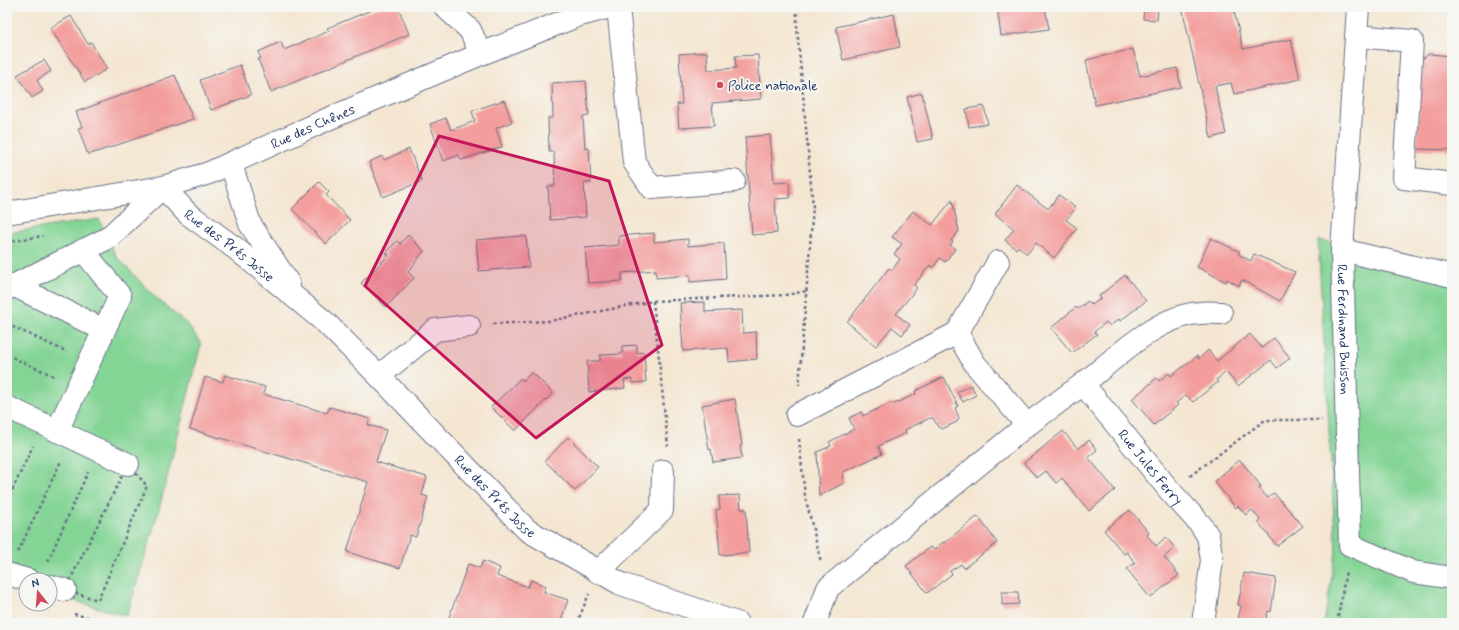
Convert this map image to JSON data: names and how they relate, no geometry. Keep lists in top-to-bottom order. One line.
{"streets":{"street":["Rue des Chênes","Rue des Prés Josse","Rue Ferdinand Buisson","Rue Jules Ferry"]},"crossings":[["Rue des Chênes","Rue des Prés Josse"]],"places":["Police nationale"],"north":"top"}
